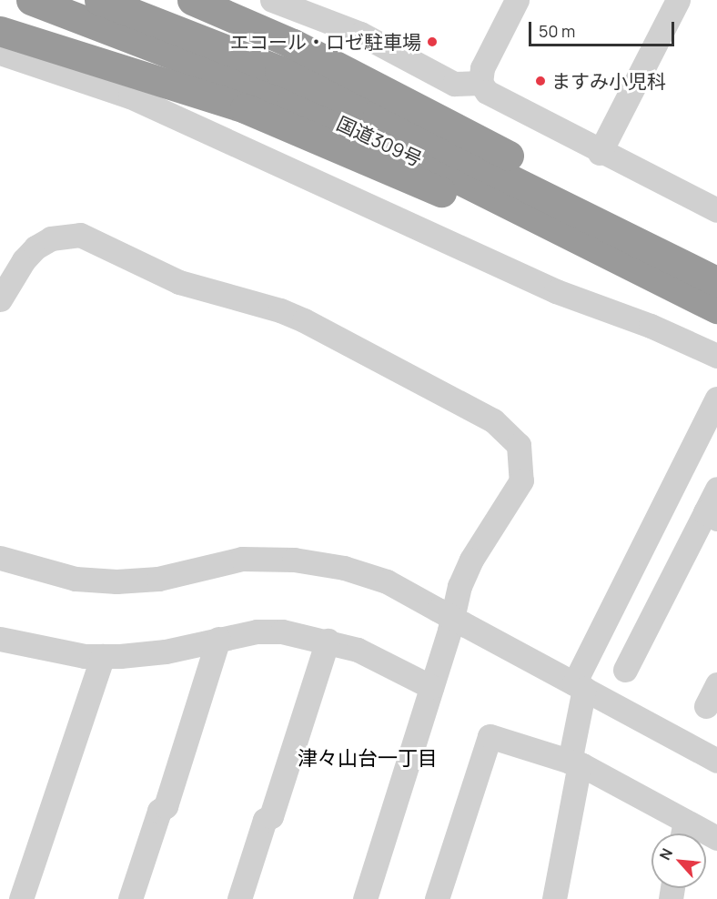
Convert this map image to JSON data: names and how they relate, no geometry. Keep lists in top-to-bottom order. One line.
{"streets":{"highway":["国道309号"]},"districts":["津々山台一丁目"],"places":["エコール・ロゼ駐車場","ますみ小児科"],"scale_bar":"50 m","north":"top left"}
